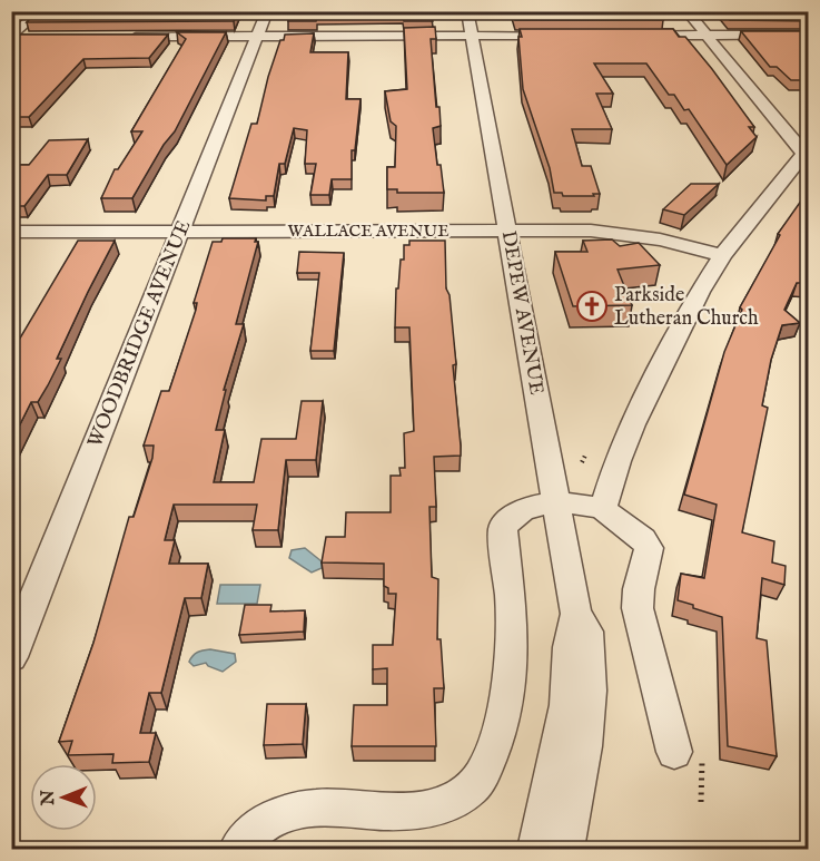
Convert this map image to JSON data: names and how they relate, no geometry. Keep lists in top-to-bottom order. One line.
{"streets":{"street":["WALLACE AVENUE","DEPEW AVENUE","WOODBRIDGE AVENUE"]},"crossings":[["WALLACE AVENUE","DEPEW AVENUE"],["WALLACE AVENUE","WOODBRIDGE AVENUE"]],"places":{"church":["Parkside Lutheran Church"]},"north":"left"}
